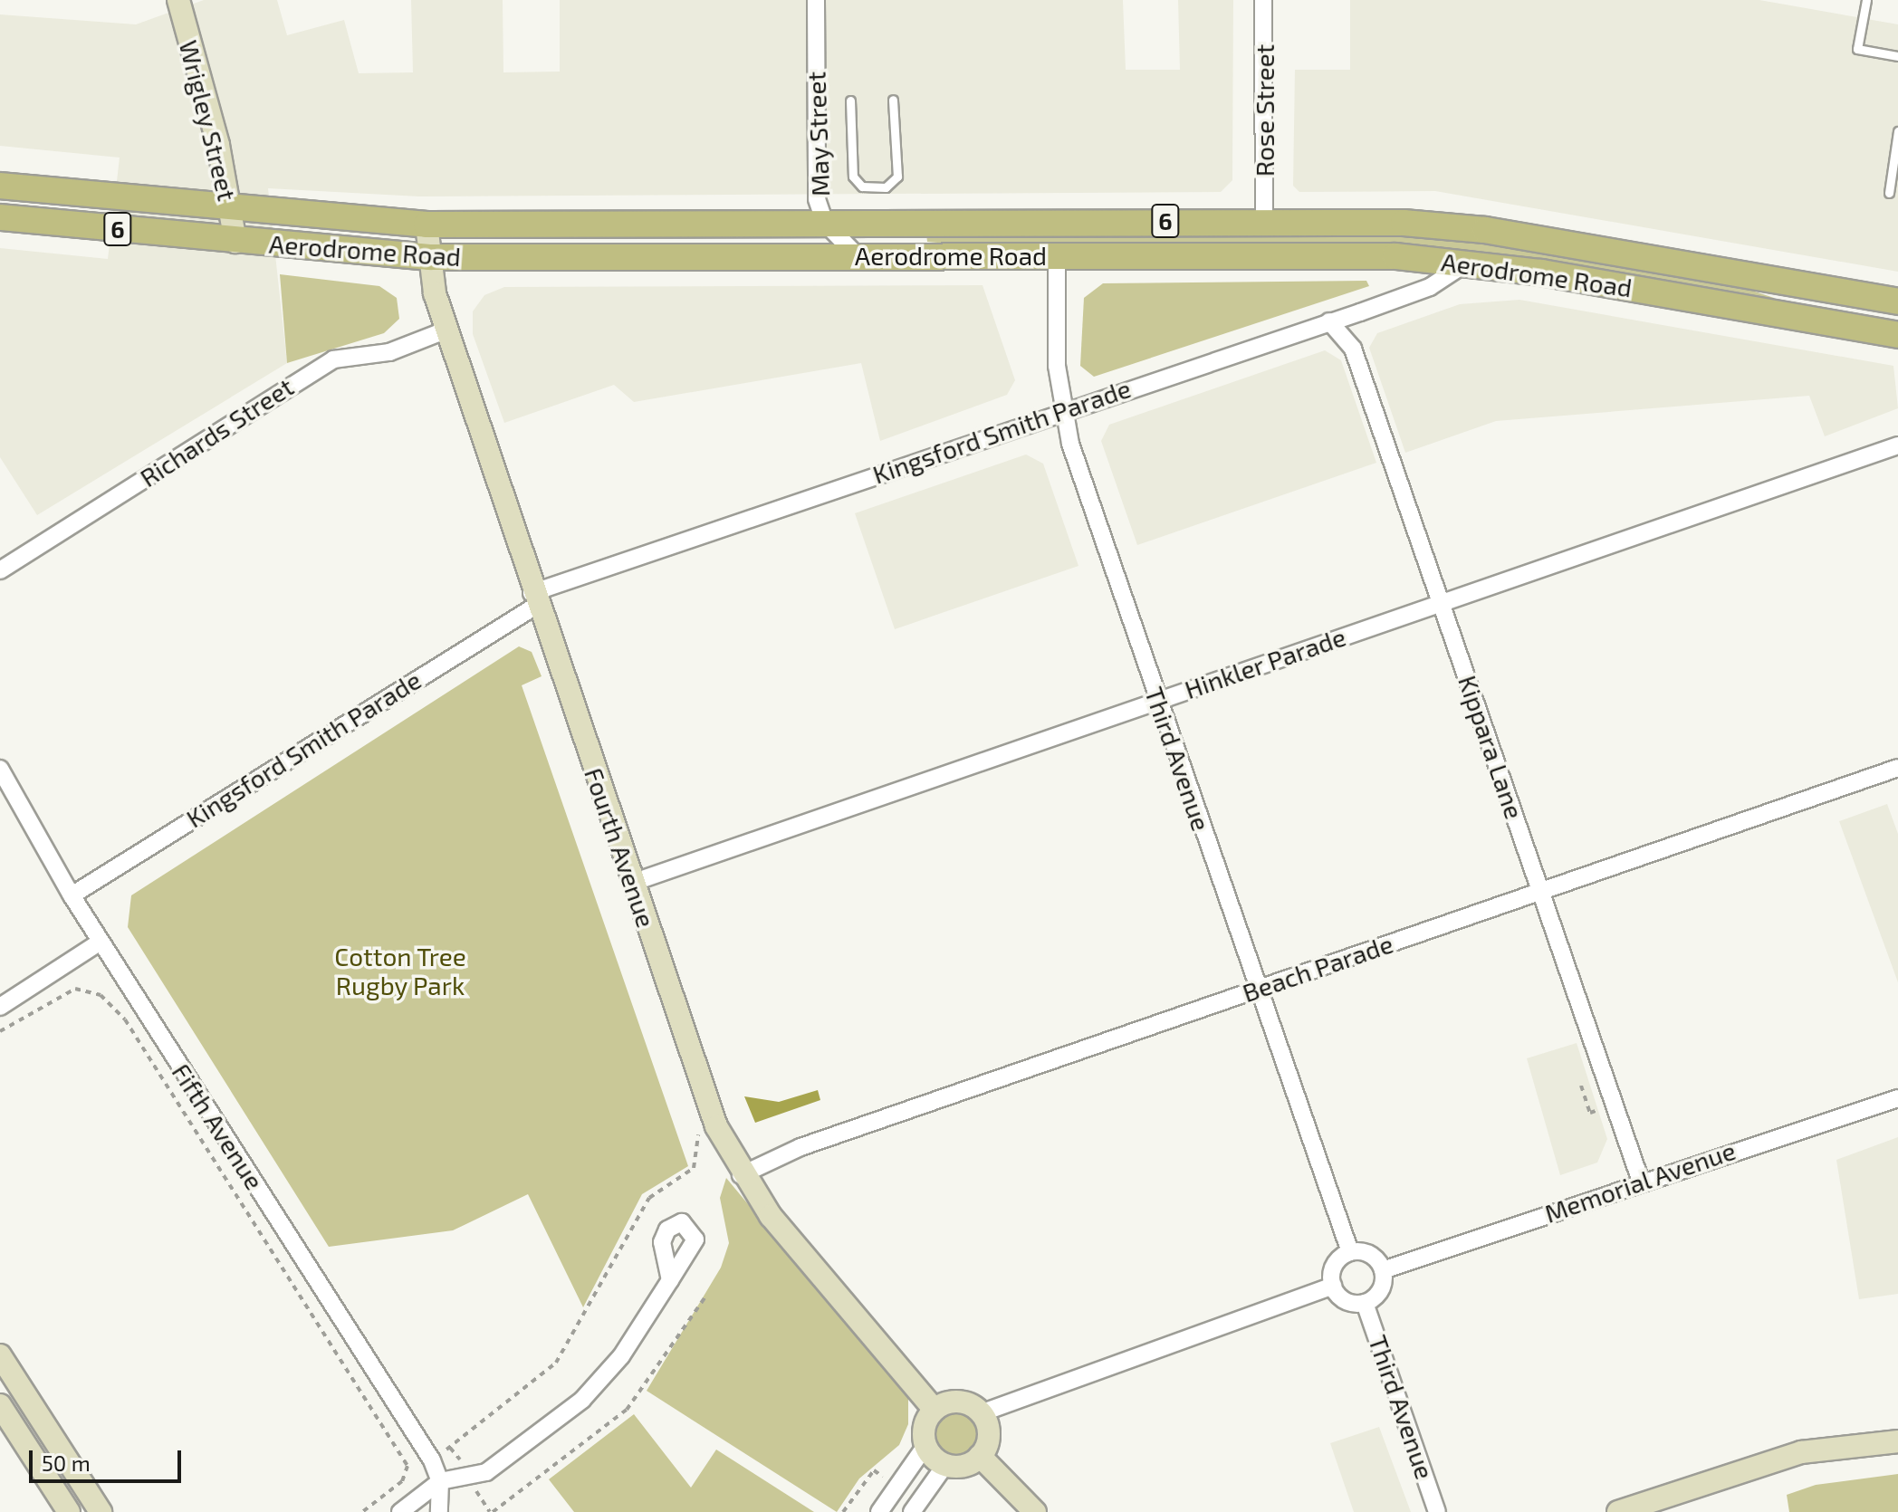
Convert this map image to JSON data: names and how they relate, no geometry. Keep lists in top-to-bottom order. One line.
{"streets":{"main road":["6","Aerodrome Road"],"street":["Rose Street","Wrigley Street","May Street","Kingsford Smith Parade","Richards Street","Hinkler Parade","Kippara Lane","Third Avenue","Fourth Avenue","Beach Parade","Fifth Avenue","Memorial Avenue"]},"crossings":[["Rose Street","Aerodrome Road"],["Wrigley Street","Aerodrome Road"],["May Street","Aerodrome Road"],["Aerodrome Road","Kingsford Smith Parade"],["Aerodrome Road","Third Avenue"],["Aerodrome Road","Fourth Avenue"],["Kingsford Smith Parade","Kippara Lane"],["Kingsford Smith Parade","Third Avenue"],["Kingsford Smith Parade","Fourth Avenue"],["Kingsford Smith Parade","Fifth Avenue"],["Richards Street","Fourth Avenue"],["Hinkler Parade","Kippara Lane"],["Hinkler Parade","Third Avenue"],["Hinkler Parade","Fourth Avenue"],["Kippara Lane","Beach Parade"],["Kippara Lane","Memorial Avenue"],["Third Avenue","Beach Parade"],["Third Avenue","Memorial Avenue"],["Fourth Avenue","Beach Parade"]],"parks":["Cotton Tree Rugby Park"],"scale_bar":"50 m"}
